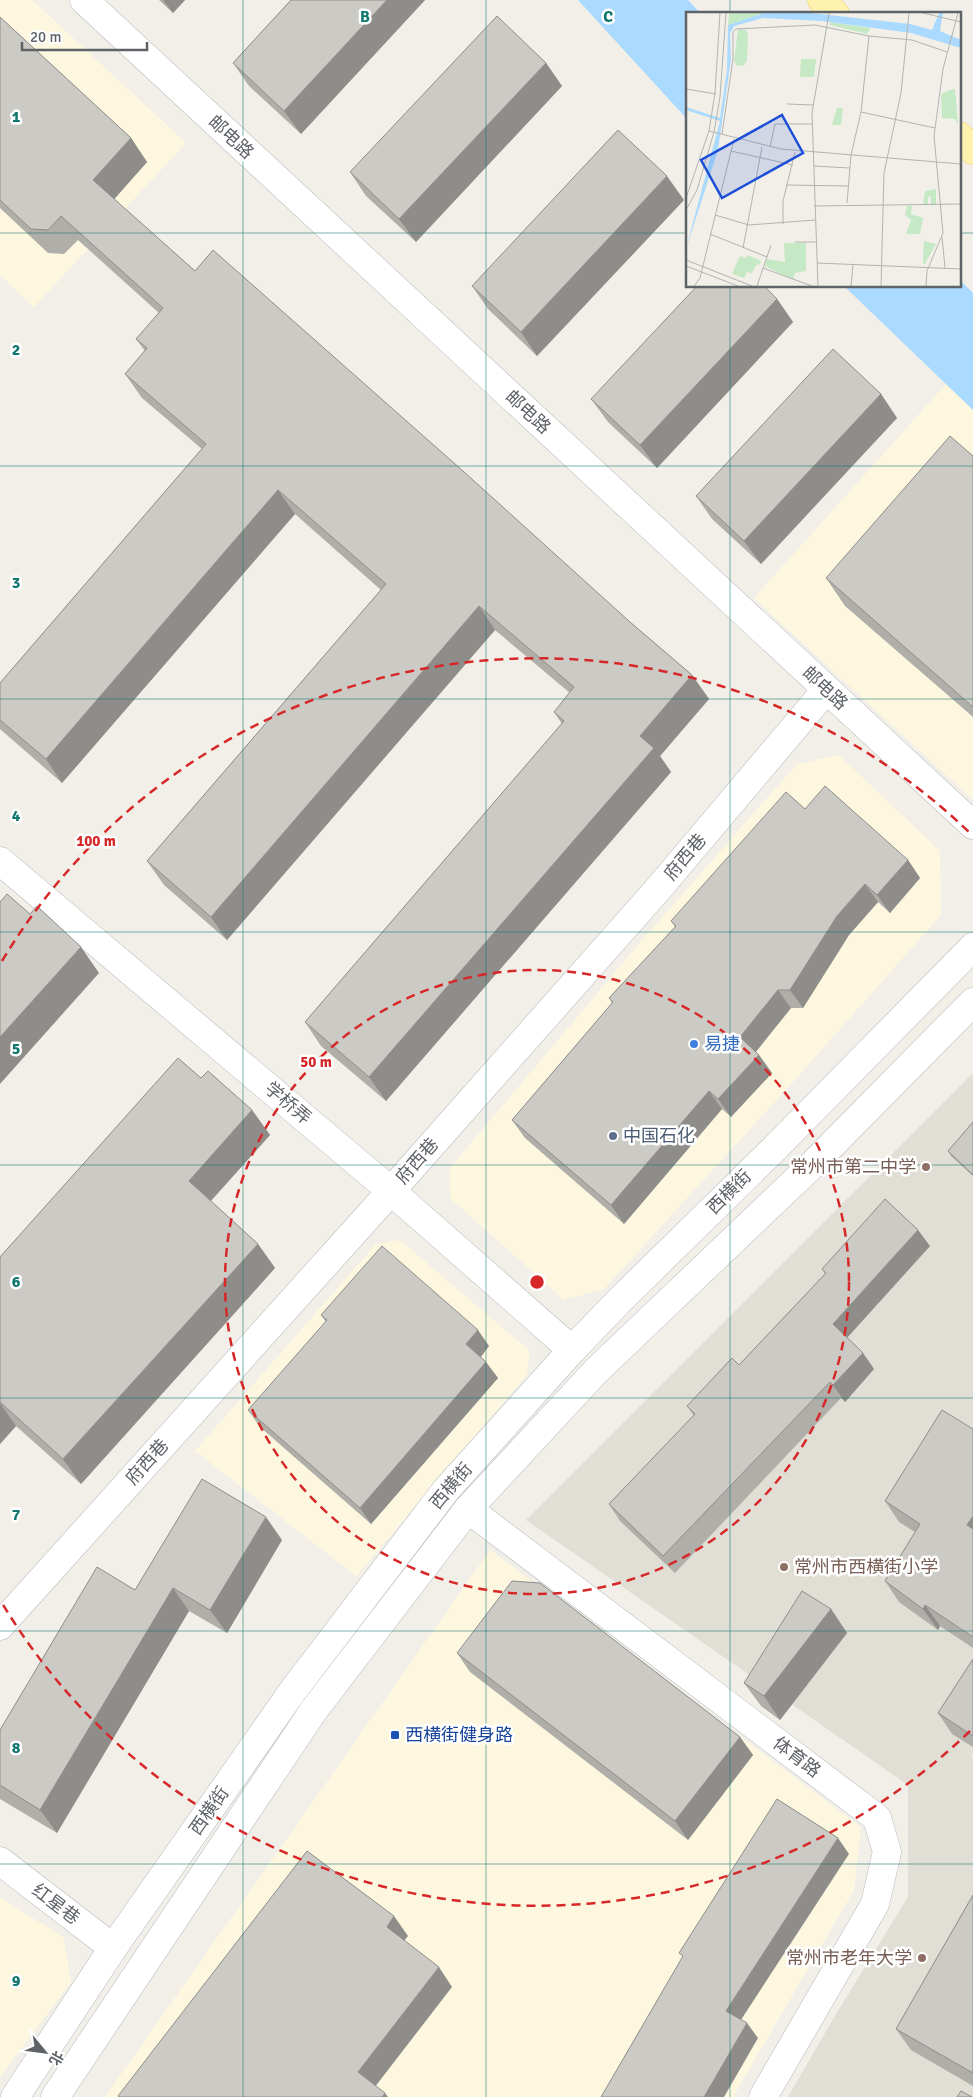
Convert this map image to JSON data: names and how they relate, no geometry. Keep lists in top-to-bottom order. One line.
{"streets":{"street":["邮电路","府西巷","学桥弄","西横街","体育路","红星巷"]},"crossings":[["邮电路","府西巷"],["府西巷","学桥弄"],["学桥弄","西横街"],["西横街","体育路"],["西横街","红星巷"]],"places":{"other":["易捷","中国石化","常州市第二中学","常州市西横街小学","常州市老年大学"],"transit":["西横街健身路"]},"scale_bar":"20 m","north":"bottom right","grid":{"columns":["B","C"],"rows":["1","2","3","4","5","6","7","8","9"]},"rings":["100 m","50 m"]}
